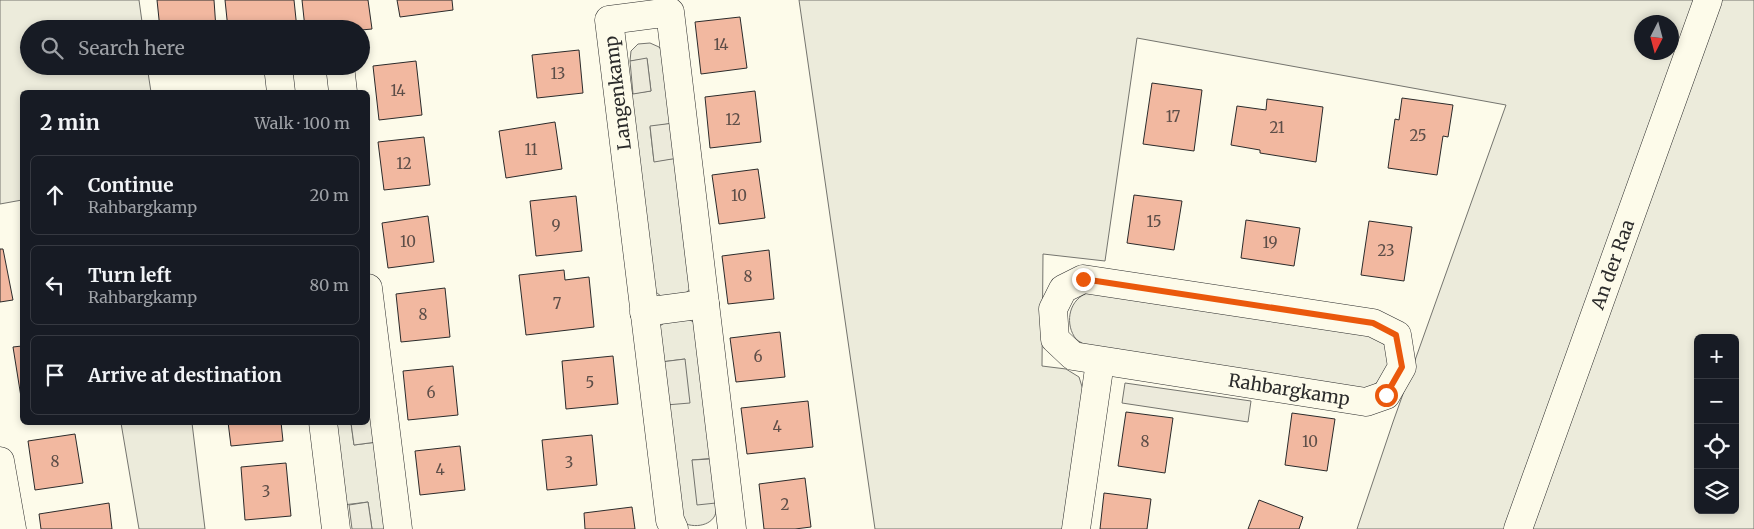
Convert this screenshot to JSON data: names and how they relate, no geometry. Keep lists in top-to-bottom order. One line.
{"streets":{"street":["Langenkamp","An der Raa","Rahbargkamp"]},"house_numbers":["14","13","14","17","12","21","25","11","12","10","15","9","10","19","23","8","7","8","6","5","6","4","8","10","8","3","4","3","2"],"north":"bottom","page":{"search":"Search here","heading":["2 min","Walk · 100 m"],"list":[["Continue","Rahbargkamp","20 m"],["Turn left","Rahbargkamp","80 m"],"Arrive at destination"],"map_buttons":["+","−"]}}
